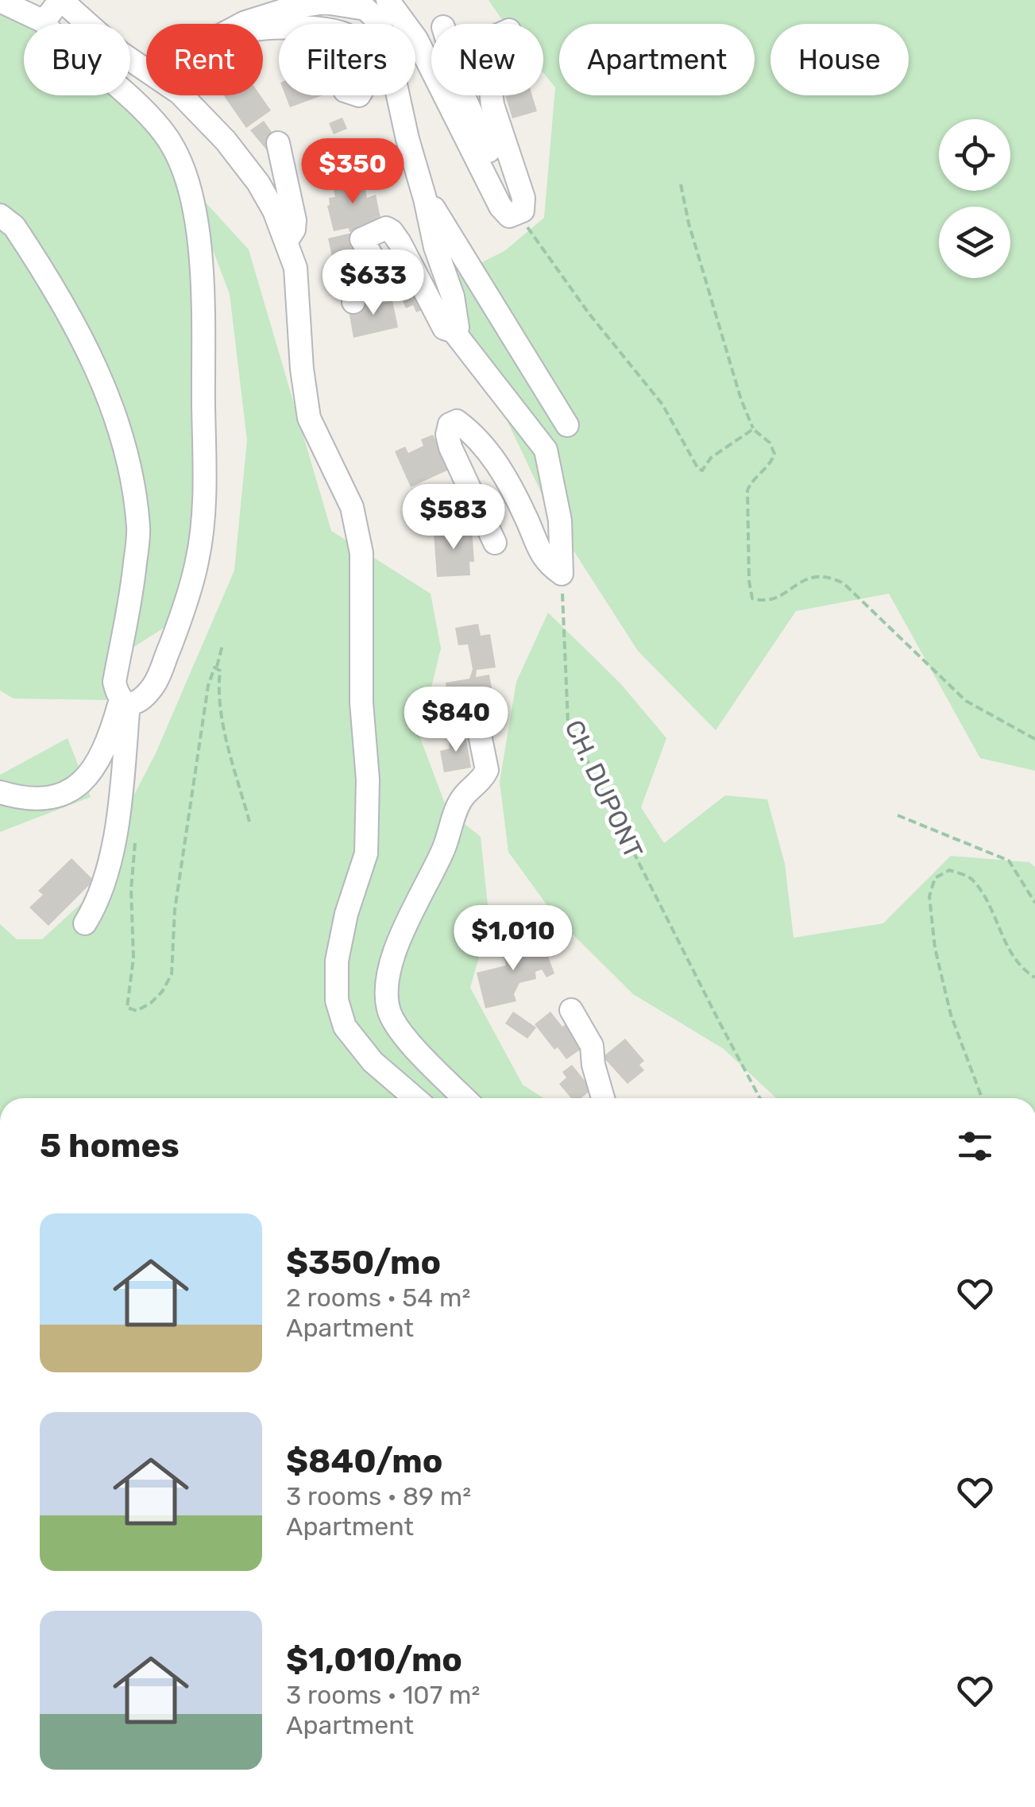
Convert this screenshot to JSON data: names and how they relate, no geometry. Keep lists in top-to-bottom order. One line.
{"streets":{"path":["CH. DUPONT"]},"page":{"chip":["Buy","Rent","Filters","New","Apartment","House"],"price":["$350","$633","$583","$840","$1,010"],"heading":"5 homes","list":[{"name":"$350/mo","note":"2 rooms · 54 m² · Apartment"},{"name":"$840/mo","note":"3 rooms · 89 m² · Apartment"},{"name":"$1,010/mo","note":"3 rooms · 107 m² · Apartment"}]}}
